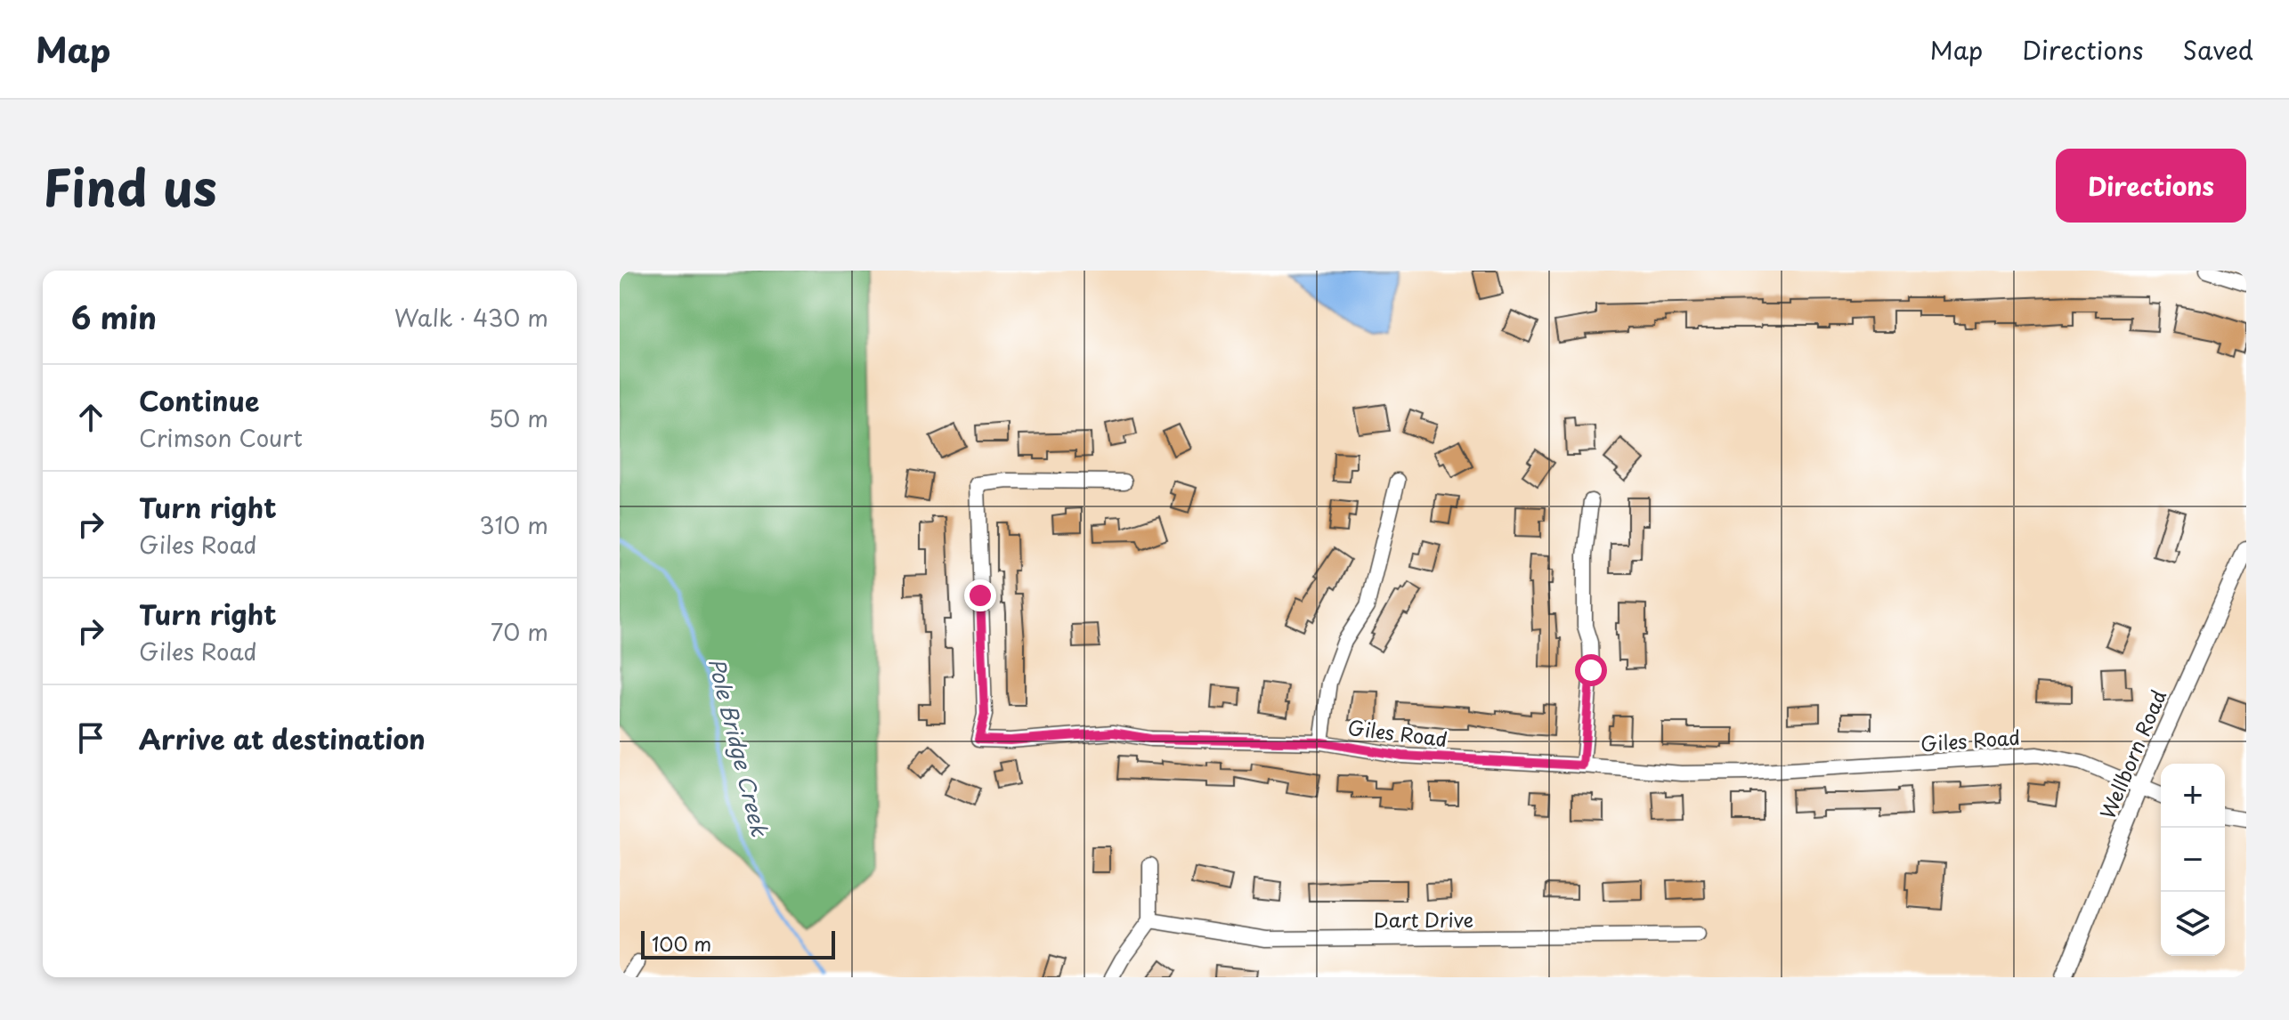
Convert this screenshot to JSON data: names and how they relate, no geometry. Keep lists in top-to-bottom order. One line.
{"streets":{"street":["Giles Road","Wellborn Road","Dart Drive"]},"crossings":[["Giles Road","Wellborn Road"]],"water":["Pole Bridge Creek"],"scale_bar":"100 m","page":{"header":"Map","nav":["Map","Directions","Saved"],"title":"Find us","buttons":"Directions","heading":["6 min","Walk · 430 m"],"list":[["Continue","Crimson Court","50 m"],["Turn right","Giles Road","310 m"],["Turn right","Giles Road","70 m"],"Arrive at destination"],"map_buttons":["+","−"],"scale":"100 m"}}
